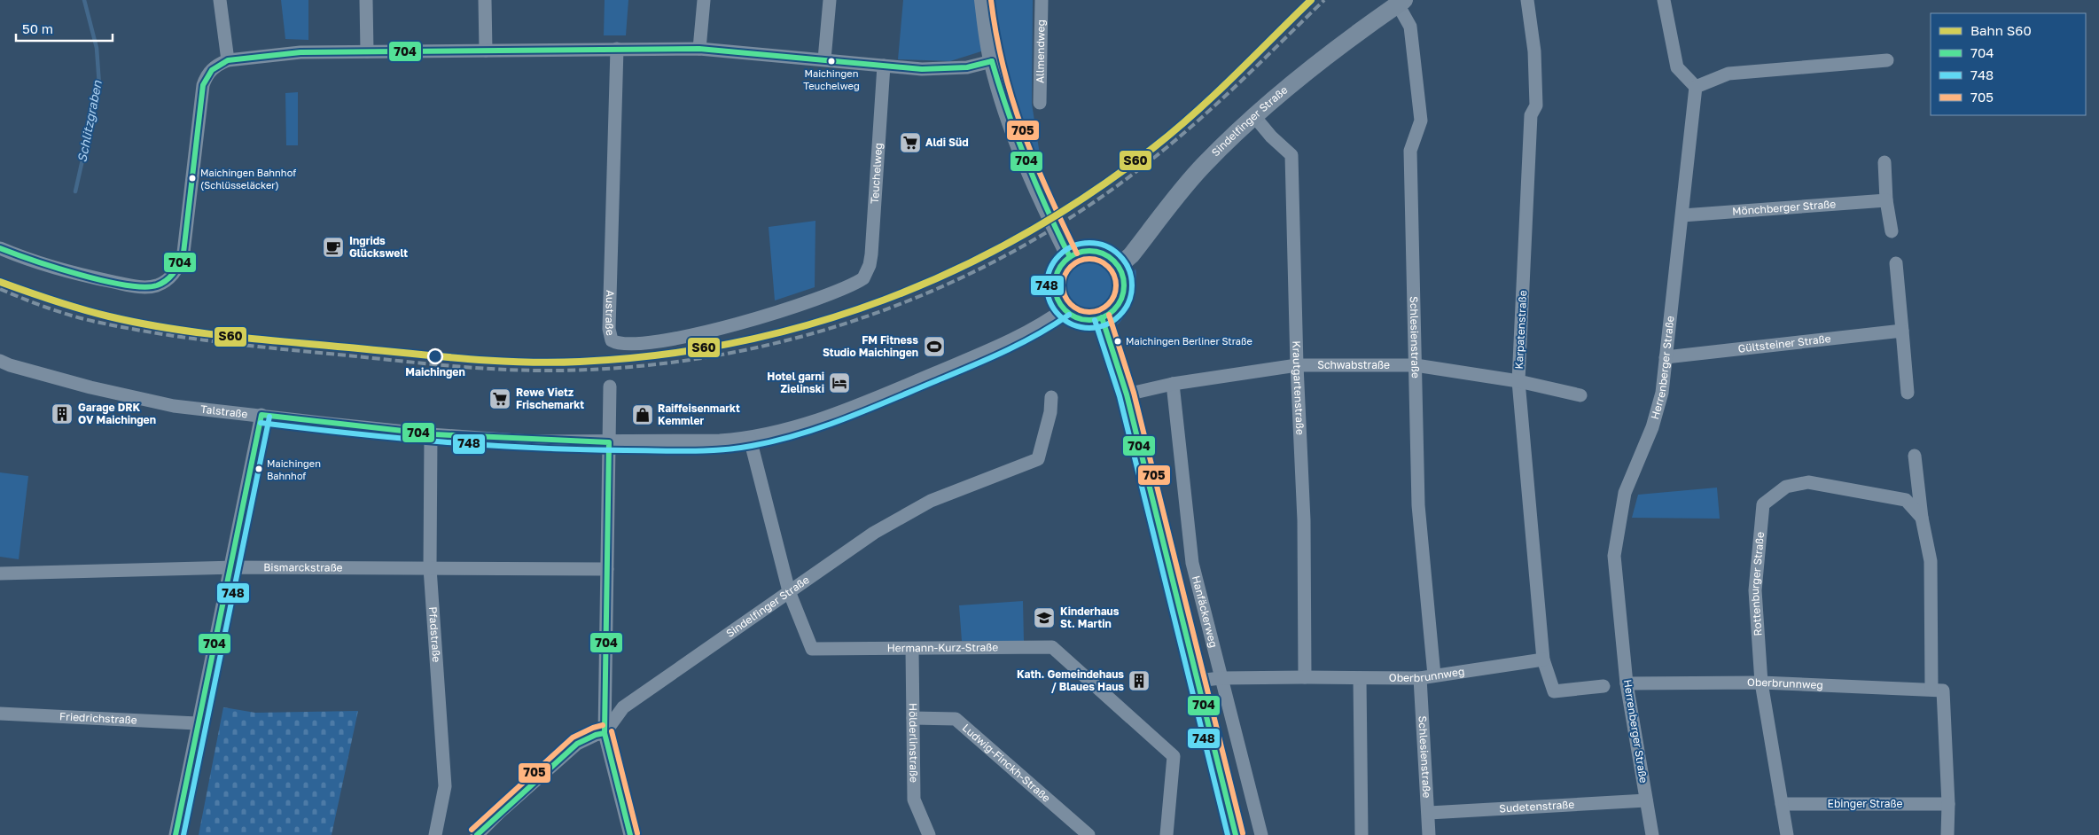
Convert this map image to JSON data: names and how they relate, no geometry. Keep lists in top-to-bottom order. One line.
{"streets":{"main road":["Sindelfinger Straße"],"street":["Allmendweg","Teuchelweg","Mönchberger Straße","Austraße","Karpatenstraße","Schlesienstraße","Gültsteiner Straße","Schwabstraße","Herrenberger Straße","Krautgartenstraße","Talstraße","Bismarckstraße","Rottenburger Straße","Hanfäckerweg","Pfadstraße","Hermann-Kurz-Straße","Oberbrunnweg","Friedrichstraße","Hölderlinstraße","Ludwig-Finckh-Straße","Ebinger Straße","Sudetenstraße"]},"crossings":[["Sindelfinger Straße","Schlesienstraße"],["Sindelfinger Straße","Krautgartenstraße"],["Sindelfinger Straße","Talstraße"],["Sindelfinger Straße","Hermann-Kurz-Straße"],["Teuchelweg","Austraße"],["Mönchberger Straße","Herrenberger Straße"],["Karpatenstraße","Schwabstraße"],["Karpatenstraße","Oberbrunnweg"],["Schlesienstraße","Schwabstraße"],["Schlesienstraße","Oberbrunnweg"],["Schlesienstraße","Sudetenstraße"],["Gültsteiner Straße","Herrenberger Straße"],["Schwabstraße","Krautgartenstraße"],["Schwabstraße","Hanfäckerweg"],["Herrenberger Straße","Oberbrunnweg"],["Herrenberger Straße","Sudetenstraße"],["Krautgartenstraße","Oberbrunnweg"],["Talstraße","Pfadstraße"],["Talstraße","Hermann-Kurz-Straße"],["Bismarckstraße","Pfadstraße"],["Rottenburger Straße","Oberbrunnweg"],["Rottenburger Straße","Ebinger Straße"],["Hanfäckerweg","Oberbrunnweg"],["Hermann-Kurz-Straße","Hölderlinstraße"],["Hölderlinstraße","Ludwig-Finckh-Straße"]],"water":["Schlitzgraben"],"places":{"other":["Maichingen Teuchelweg","Maichingen Bahnhof (Schlüsseläcker)","Maichingen Berliner Straße","Maichingen","Maichingen Bahnhof"],"supermarket":["Aldi Süd","Rewe Vietz Frischemarkt"],"cafe":["Ingrids Glückswelt"],"sports":["FM Fitness Studio Maichingen"],"hotel":["Hotel garni Zielinski"],"building":["Garage DRK OV Maichingen","Kath. Gemeindehaus / Blaues Haus"],"shop":["Raiffeisenmarkt Kemmler"],"school or university":["Kinderhaus St. Martin"]},"lines":["rail line S60","transit line 705","transit line 704","transit line 748"],"legend":["Bahn S60","704","748","705"],"scale_bar":"50 m"}
